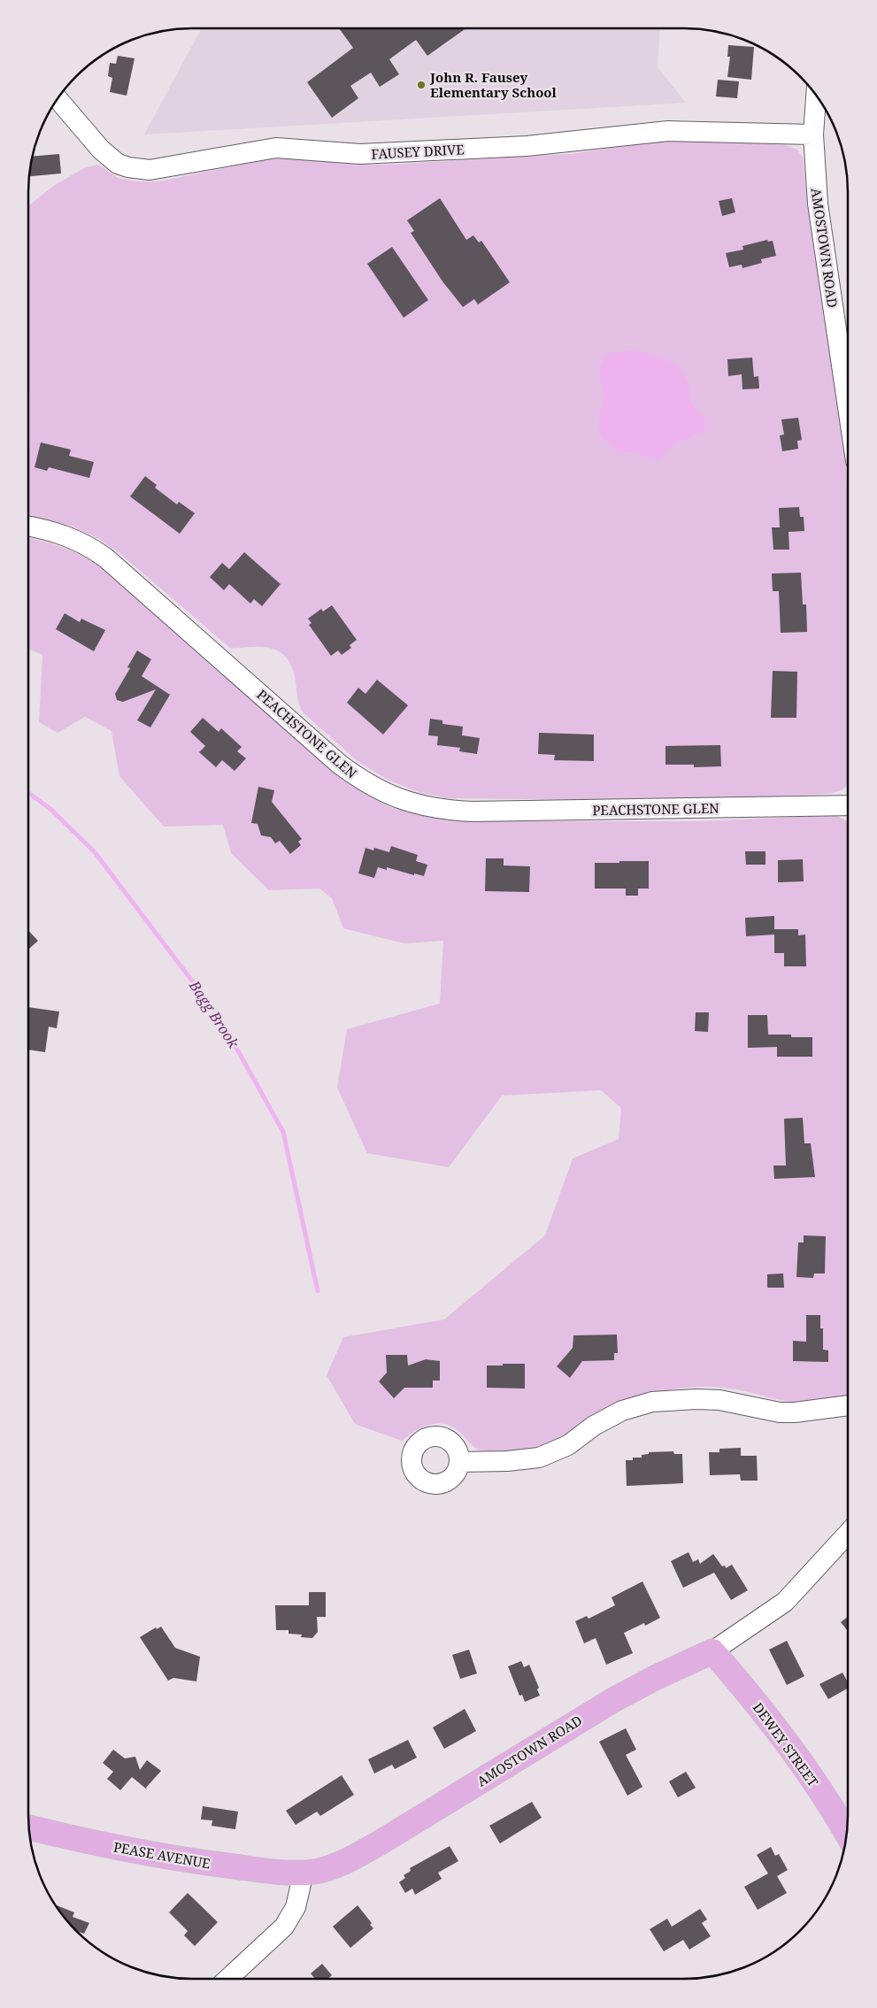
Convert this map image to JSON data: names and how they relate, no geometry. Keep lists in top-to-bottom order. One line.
{"streets":{"main road":["AMOSTOWN ROAD","DEWEY STREET","PEASE AVENUE"],"street":["FAUSEY DRIVE","PEACHSTONE GLEN"]},"crossings":[["FAUSEY DRIVE","AMOSTOWN ROAD"],["AMOSTOWN ROAD","DEWEY STREET"],["AMOSTOWN ROAD","PEASE AVENUE"]],"water":["Bagg Brook"],"places":["John R. Fausey Elementary School"]}
